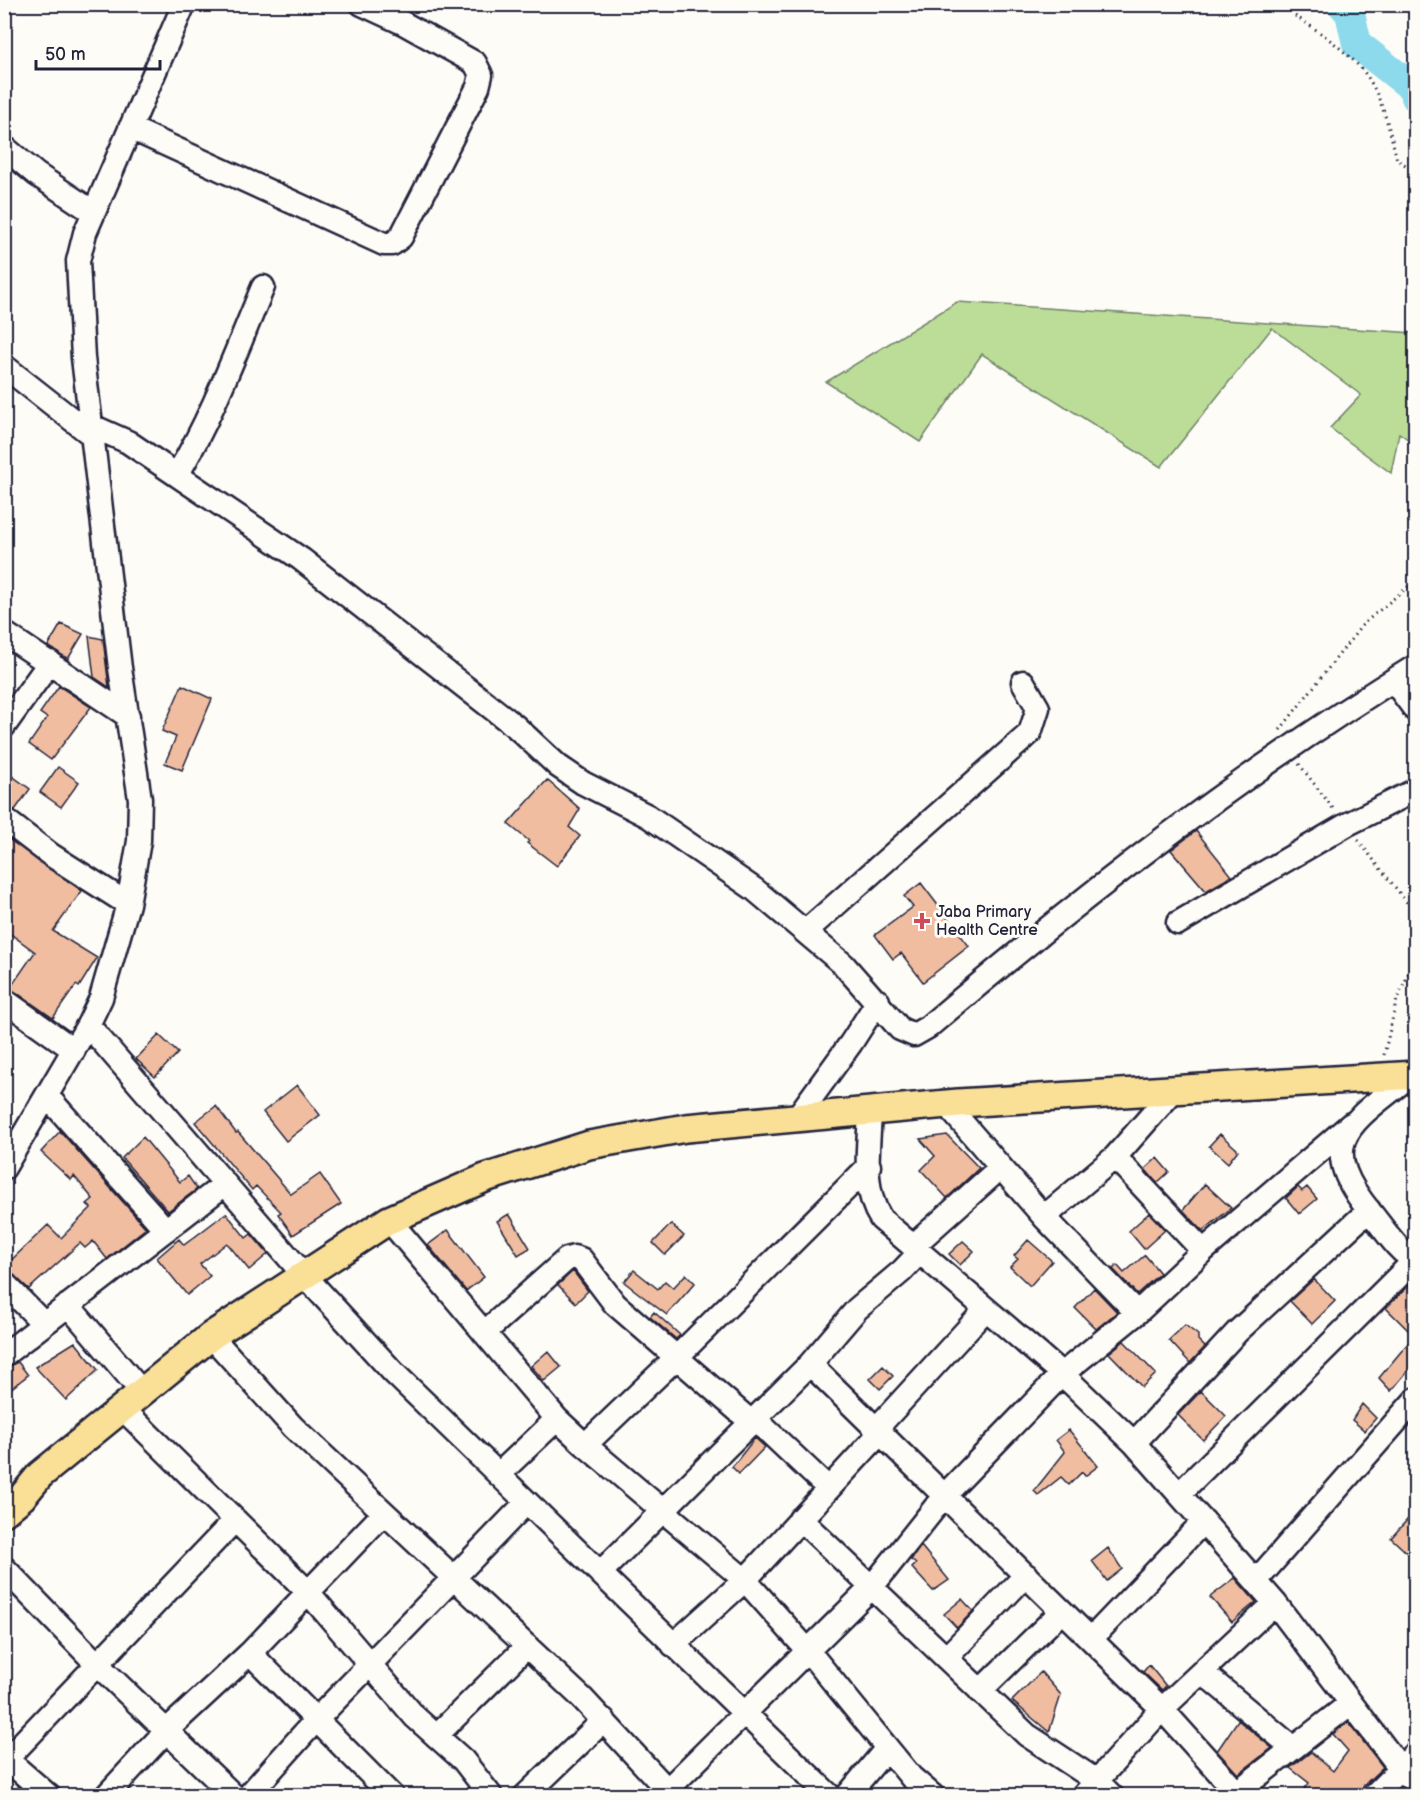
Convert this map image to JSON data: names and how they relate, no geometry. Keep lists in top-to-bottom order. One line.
{"places":{"health":["Jaba Primary Health Centre"]},"scale_bar":"50 m"}
